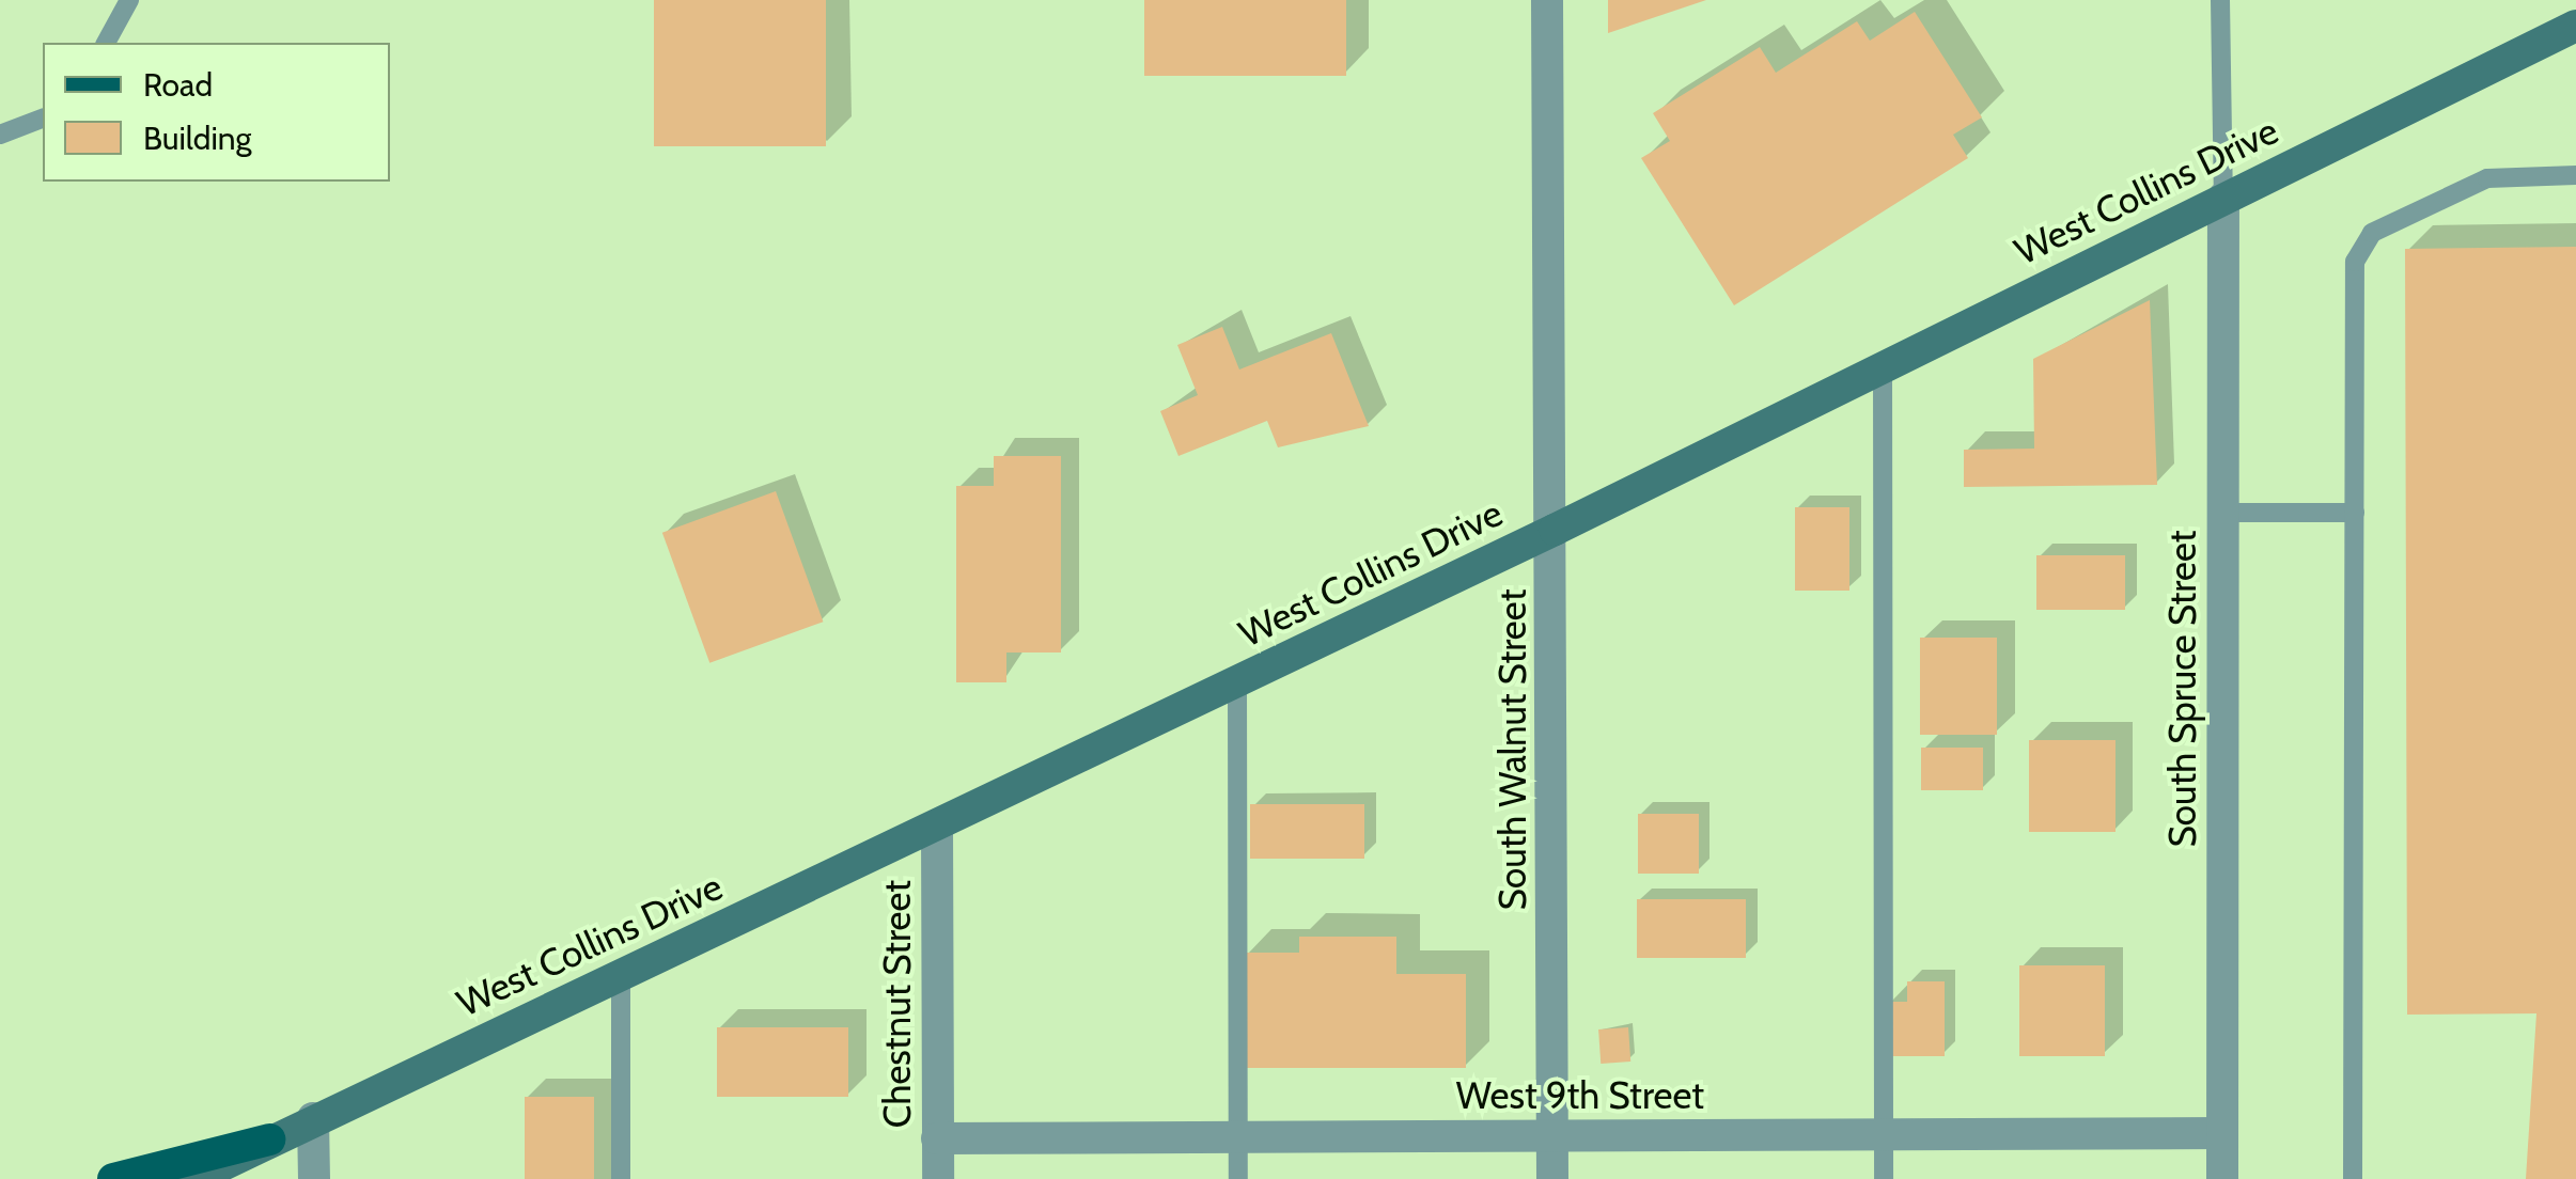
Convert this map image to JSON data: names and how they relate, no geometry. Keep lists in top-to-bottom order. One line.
{"streets":{"main road":["West Collins Drive"],"street":["South Spruce Street","South Walnut Street","Chestnut Street","West 9th Street"]},"crossings":[["West Collins Drive","South Spruce Street"],["West Collins Drive","South Walnut Street"],["West Collins Drive","Chestnut Street"],["South Spruce Street","West 9th Street"],["South Walnut Street","West 9th Street"],["Chestnut Street","West 9th Street"]],"legend":["Road","Building"]}
